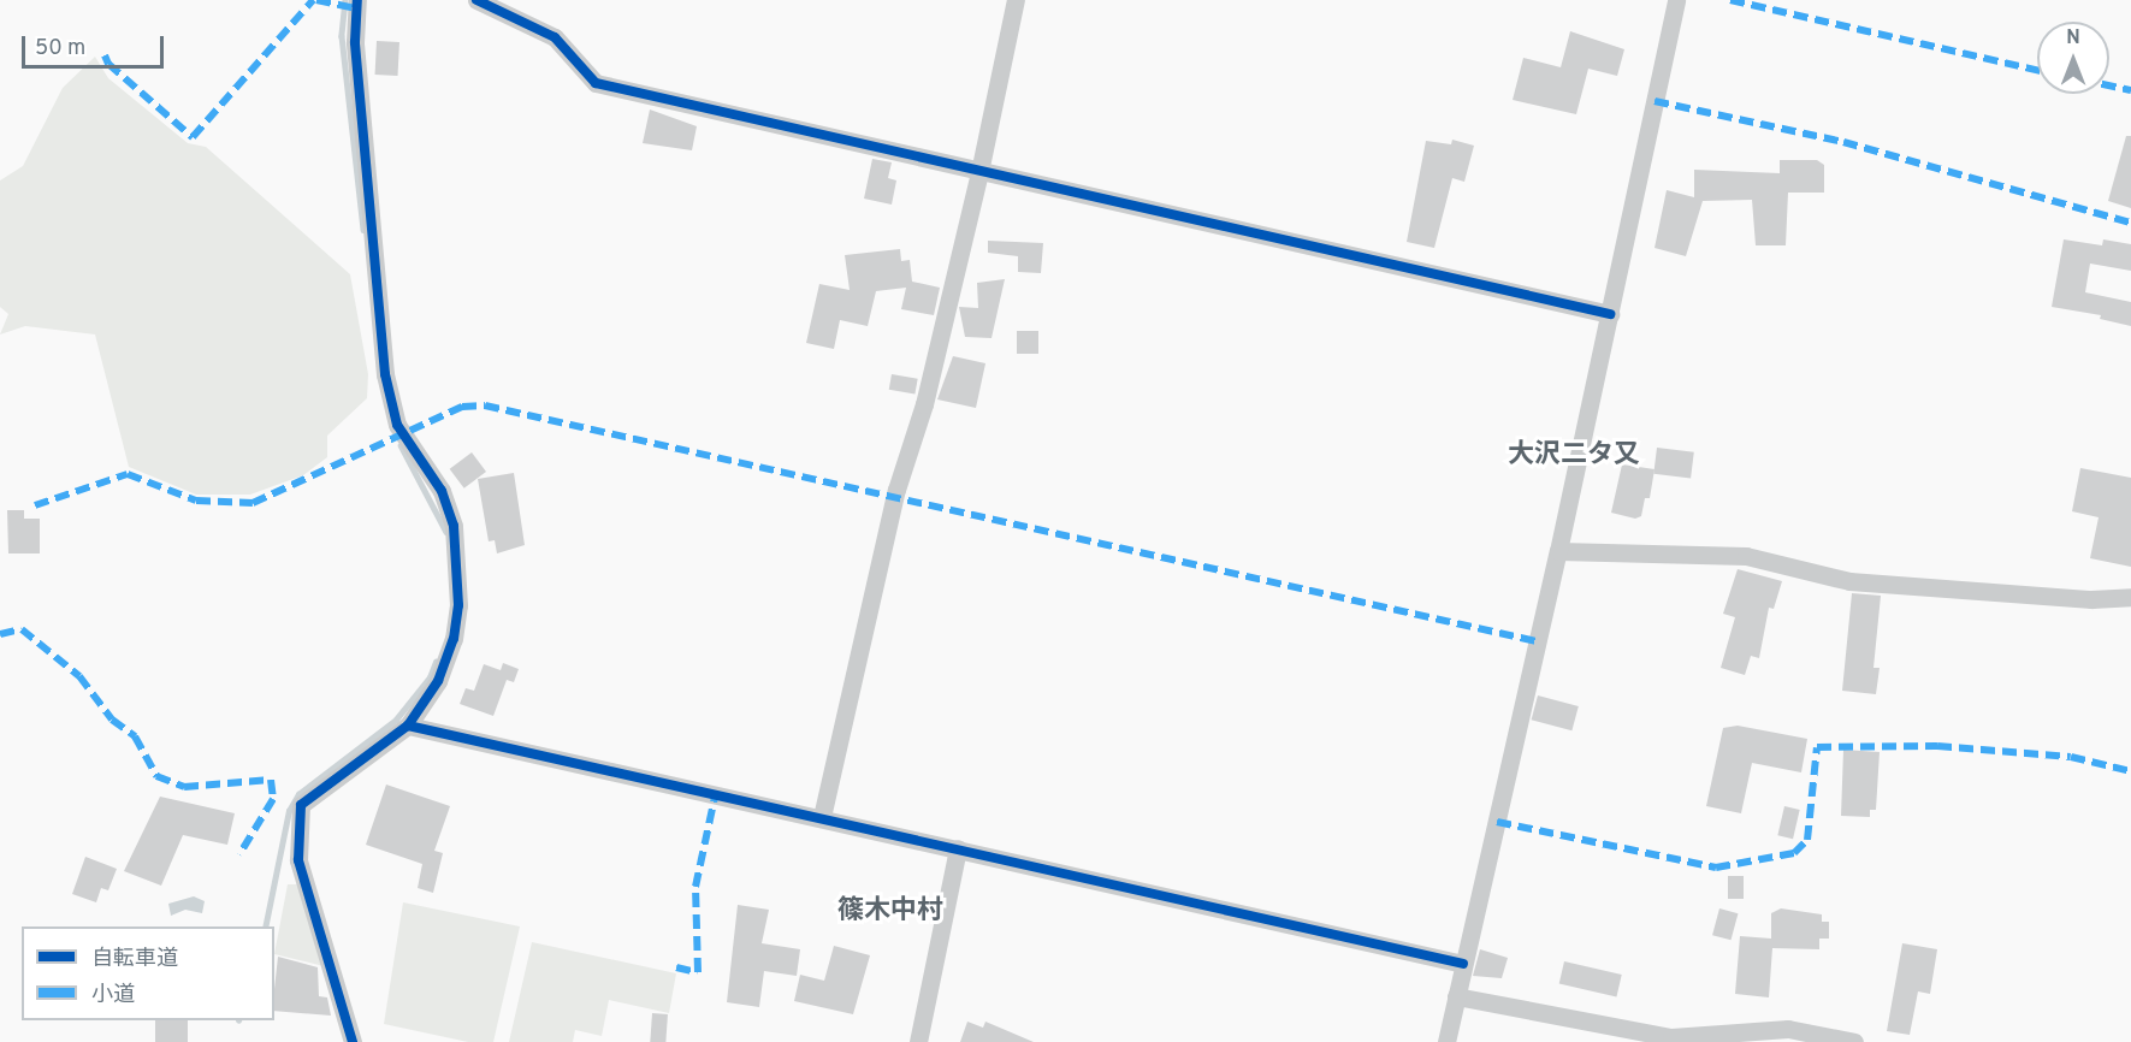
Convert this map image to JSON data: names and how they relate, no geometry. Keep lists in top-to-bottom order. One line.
{"districts":["大沢二タ又","篠木中村"],"legend":["自転車道","小道"],"scale_bar":"50 m","north":"top"}
